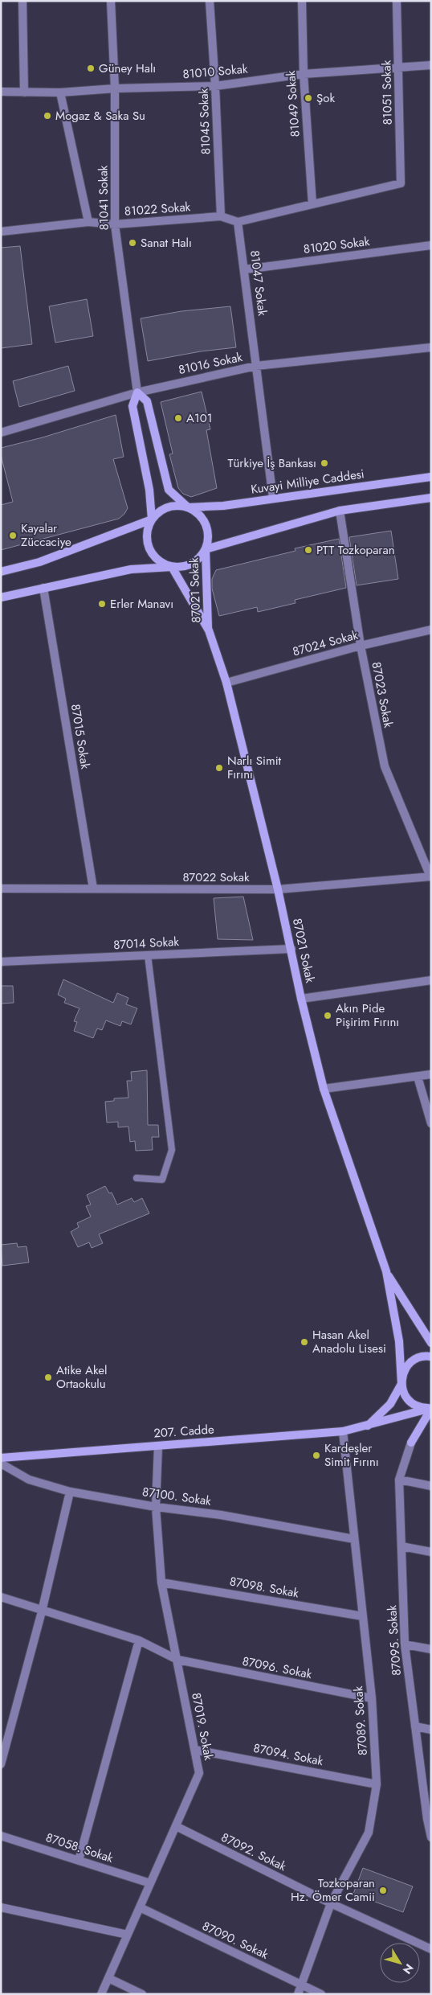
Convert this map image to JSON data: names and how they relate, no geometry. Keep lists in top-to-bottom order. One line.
{"streets":{"street":["81010 Sokak","81051 Sokak","81049 Sokak","81045 Sokak","81041 Sokak","81022 Sokak","81020 Sokak","81047 Sokak","81016 Sokak","Kuvayi Milliye Caddesi","87021 Sokak","87024 Sokak","87023 Sokak","87015 Sokak","87022 Sokak","87014 Sokak","207. Cadde","87100. Sokak","87098. Sokak","87095. Sokak","87096. Sokak","87089. Sokak","87019. Sokak","87094. Sokak","87058. Sokak","87092. Sokak","87090. Sokak"]},"crossings":[["81010 Sokak","81051 Sokak"],["81010 Sokak","81049 Sokak"],["81010 Sokak","81045 Sokak"],["81010 Sokak","81041 Sokak"],["81051 Sokak","81049 Sokak"],["81045 Sokak","81022 Sokak"],["81041 Sokak","81022 Sokak"],["81041 Sokak","81016 Sokak"],["81020 Sokak","81047 Sokak"],["81047 Sokak","81016 Sokak"],["81047 Sokak","Kuvayi Milliye Caddesi"],["Kuvayi Milliye Caddesi","87021 Sokak"],["87021 Sokak","87024 Sokak"],["87021 Sokak","87022 Sokak"],["87021 Sokak","87014 Sokak"],["87024 Sokak","87023 Sokak"],["87023 Sokak","87022 Sokak"],["87015 Sokak","87022 Sokak"],["207. Cadde","87095. Sokak"],["207. Cadde","87089. Sokak"],["207. Cadde","87019. Sokak"],["87100. Sokak","87089. Sokak"],["87100. Sokak","87019. Sokak"],["87098. Sokak","87089. Sokak"],["87098. Sokak","87019. Sokak"],["87096. Sokak","87089. Sokak"],["87096. Sokak","87019. Sokak"],["87089. Sokak","87094. Sokak"],["87089. Sokak","87092. Sokak"],["87089. Sokak","87090. Sokak"],["87019. Sokak","87094. Sokak"],["87019. Sokak","87058. Sokak"],["87019. Sokak","87092. Sokak"],["87019. Sokak","87090. Sokak"]],"places":["Güney Halı","Şok","Mogaz & Saka Su","Sanat Halı","A101","Türkiye İş Bankası","Kayalar Züccaciye","PTT Tozkoparan","Erler Manavı","Narlı Simit Fırını","Akın Pide Pişirim Fırını","Hasan Akel Anadolu Lisesi","Atike Akel Ortaokulu","Kardeşler Simit Fırını","Tozkoparan Hz. Ömer Camii"],"north":"bottom right"}
